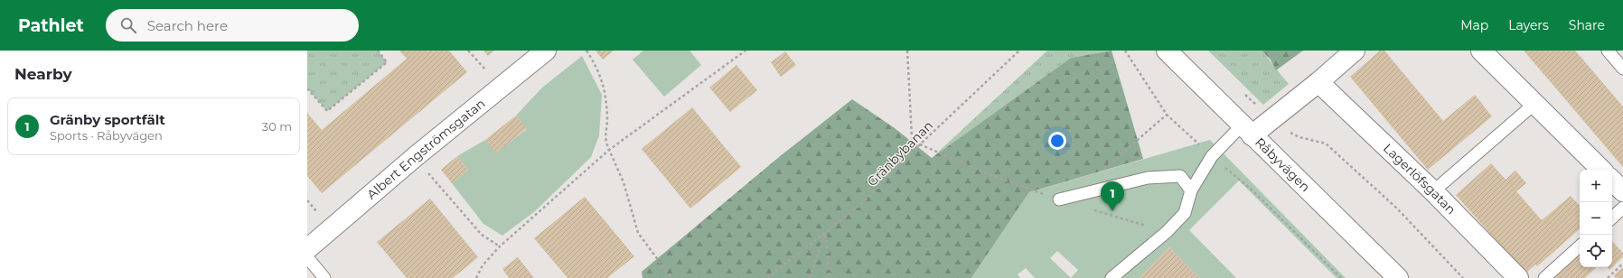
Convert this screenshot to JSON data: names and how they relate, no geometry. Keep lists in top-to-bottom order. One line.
{"streets":{"street":["Albert Engströmsgatan","Råbyvägen","Lagerlöfsgatan"],"path":["Gränbybanan"]},"page":{"header":"Pathlet","search":"Search here","nav":["Map","Layers","Share"],"heading":"Nearby","list":[{"mark":"1","name":"Gränby sportfält","note":"Sports · Råbyvägen","value":"30 m"}],"map_buttons":["+","−"],"pins":"1"}}
